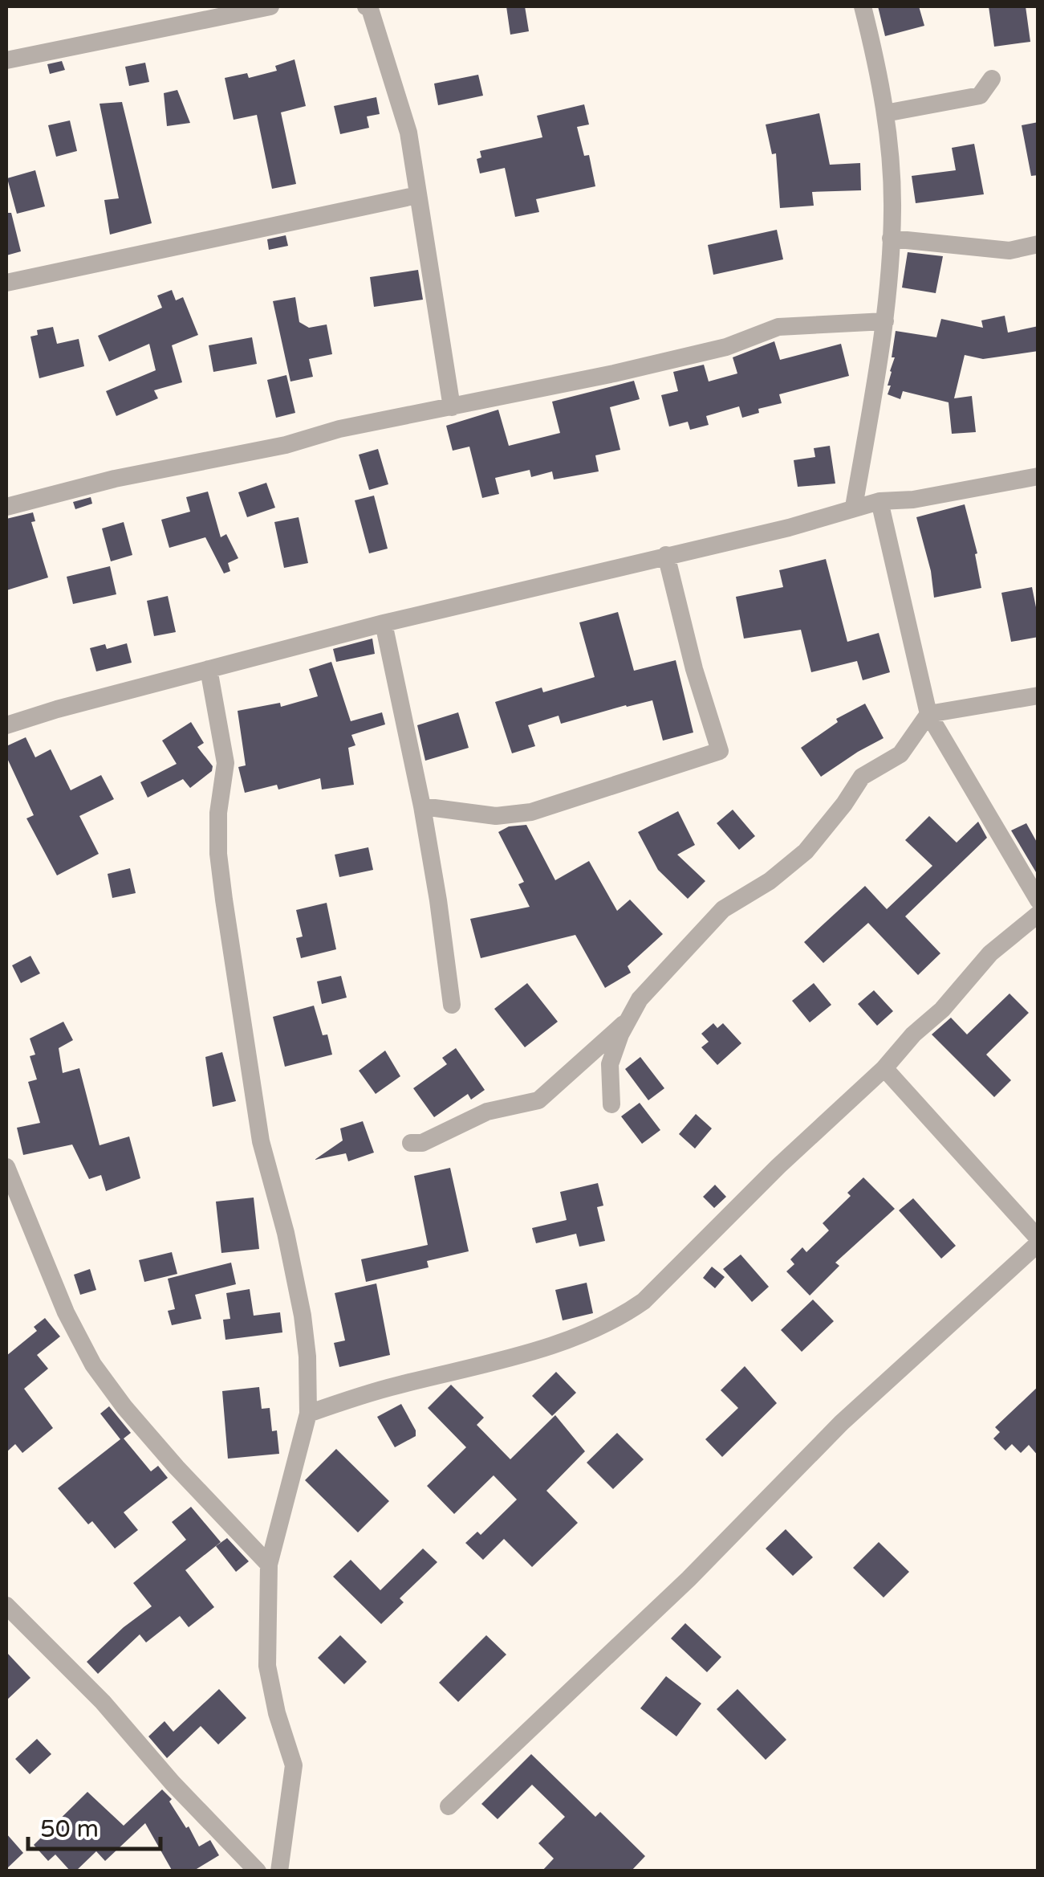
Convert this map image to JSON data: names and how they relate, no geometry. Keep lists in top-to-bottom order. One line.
{"scale_bar":"50 m"}
